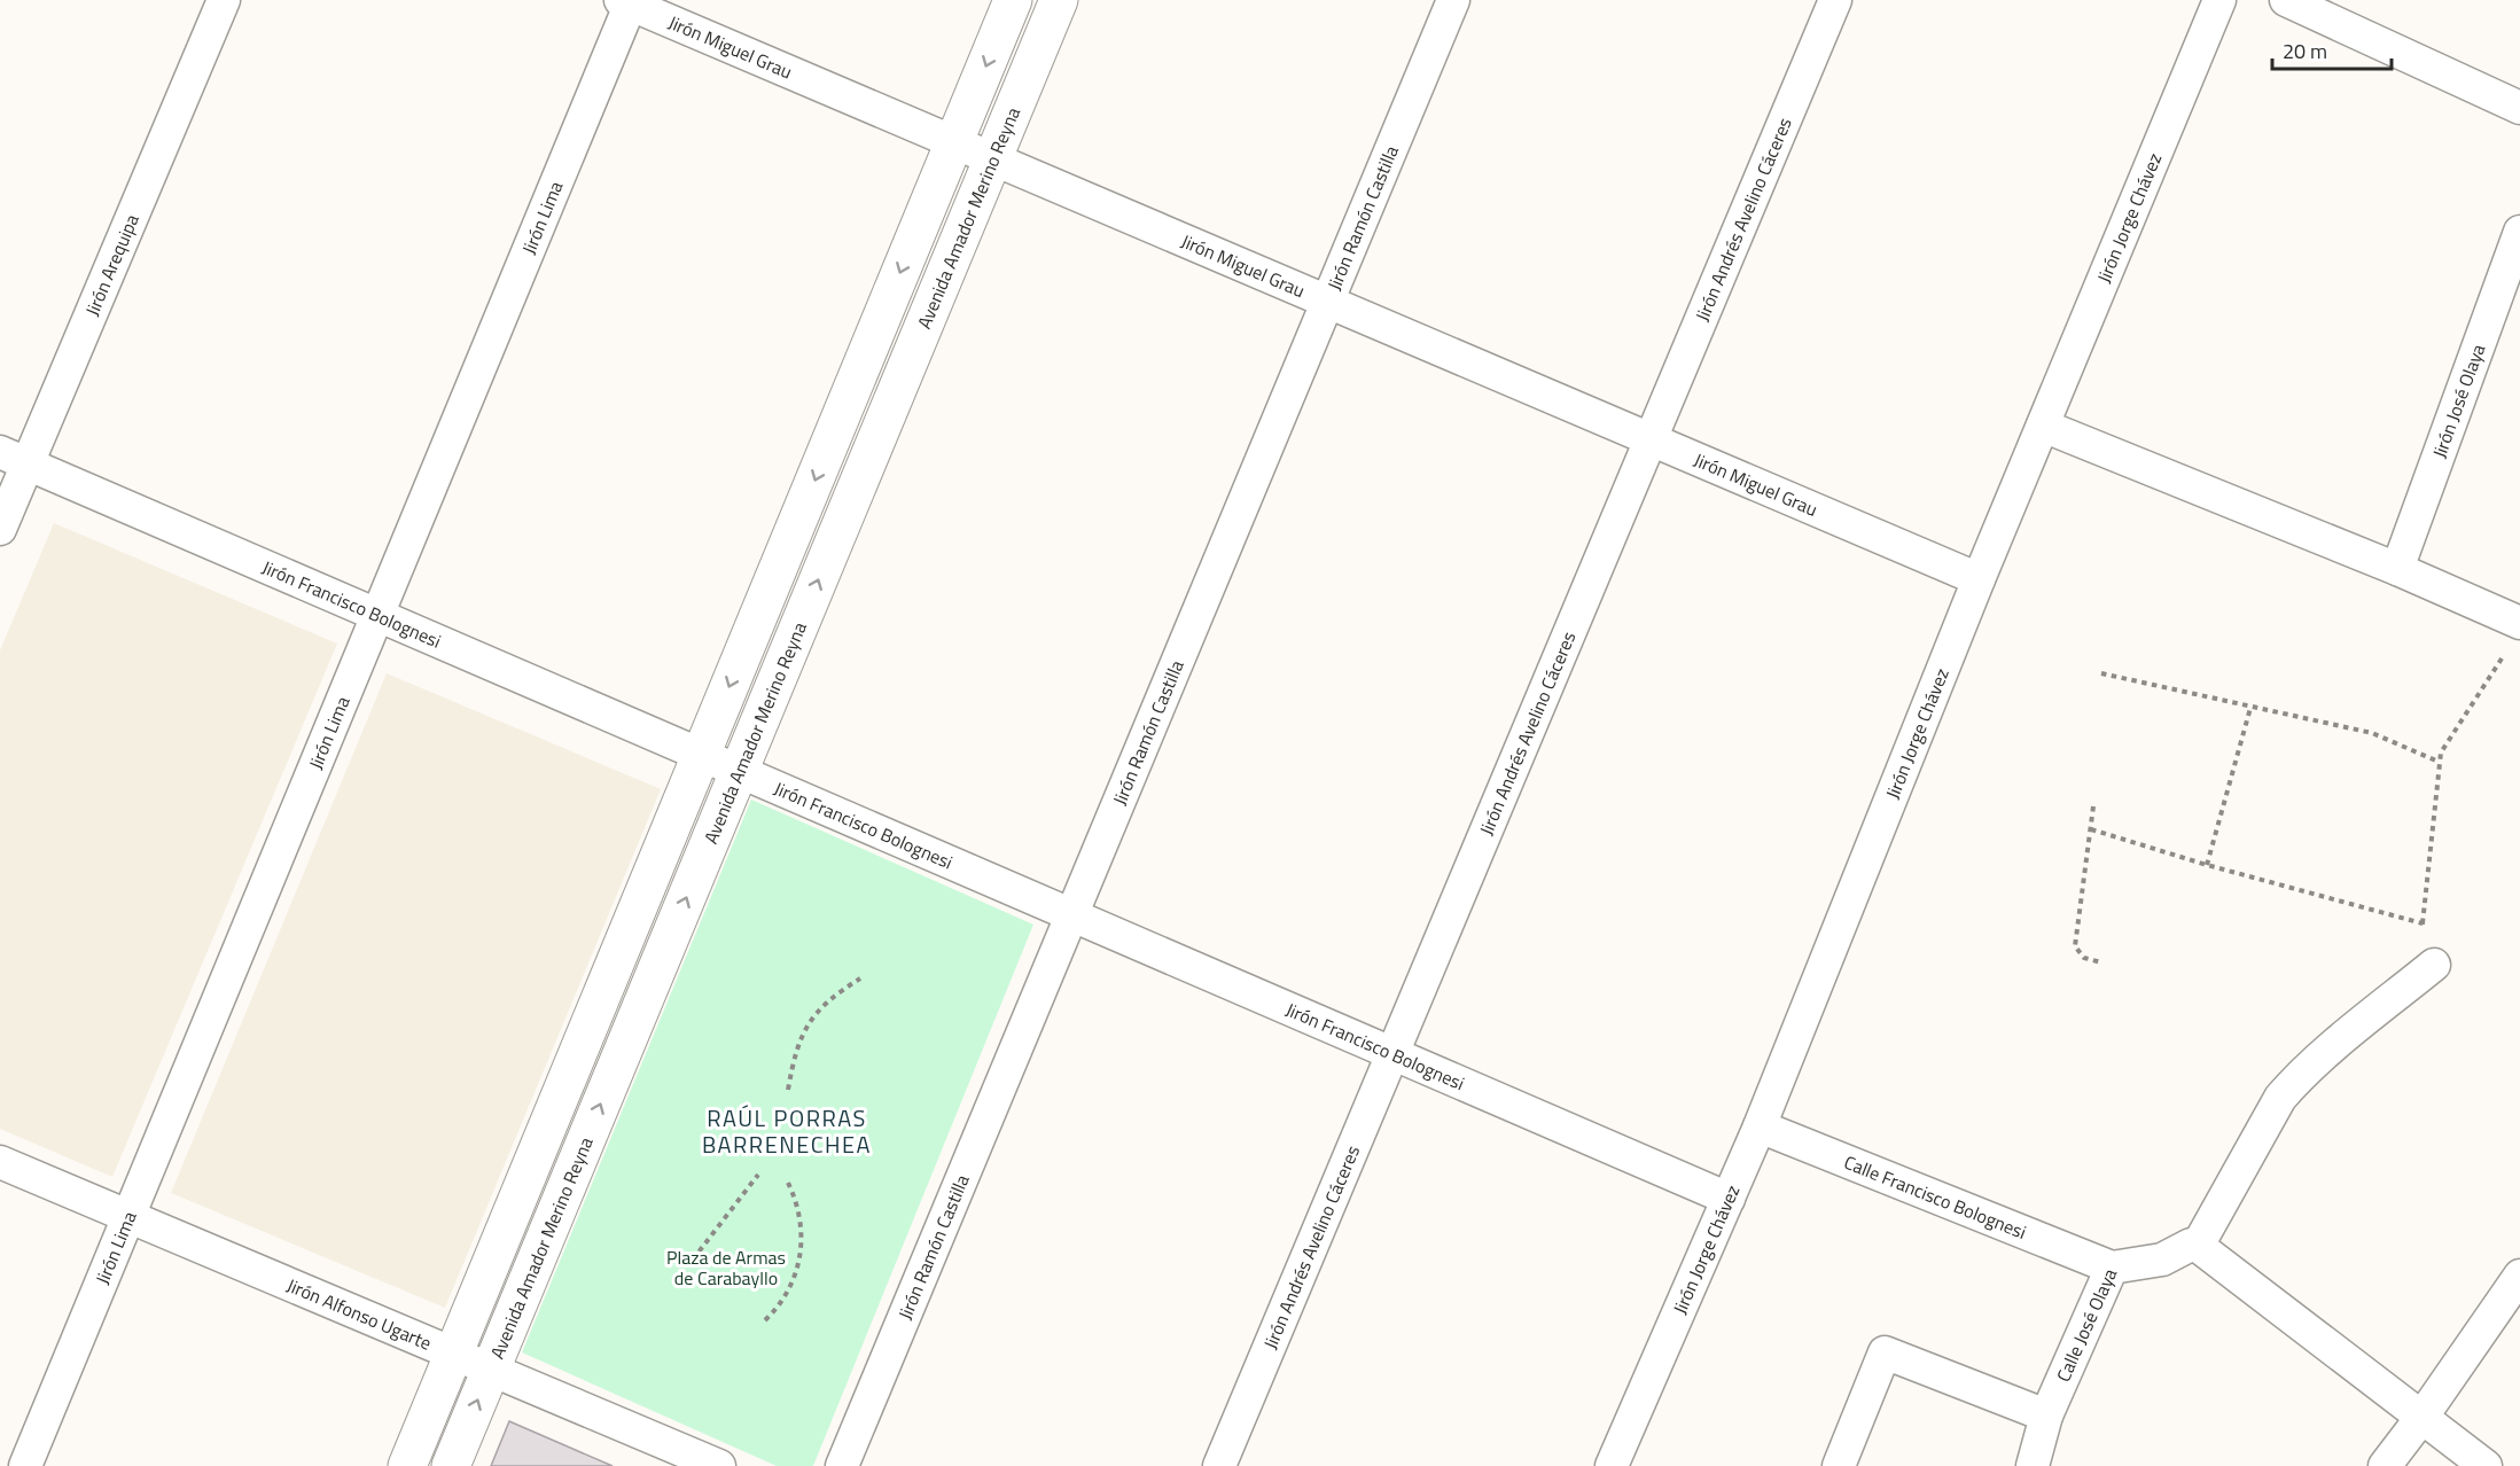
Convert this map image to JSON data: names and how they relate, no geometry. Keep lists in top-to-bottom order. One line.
{"streets":{"street":["Jirón Miguel Grau","Jirón Lima","Avenida Amador Merino Reyna","Jirón Ramón Castilla","Jirón Jorge Chávez","Jirón Andrés Avelino Cáceres","Jirón Arequipa","Jirón José Olaya","Jirón Francisco Bolognesi","Calle Francisco Bolognesi","Jirón Alfonso Ugarte","Calle José Olaya"]},"crossings":[["Jirón Miguel Grau","Jirón Lima"],["Jirón Miguel Grau","Avenida Amador Merino Reyna"],["Jirón Miguel Grau","Jirón Ramón Castilla"],["Jirón Miguel Grau","Jirón Jorge Chávez"],["Jirón Miguel Grau","Jirón Andrés Avelino Cáceres"],["Jirón Lima","Jirón Francisco Bolognesi"],["Jirón Lima","Jirón Alfonso Ugarte"],["Avenida Amador Merino Reyna","Jirón Francisco Bolognesi"],["Avenida Amador Merino Reyna","Jirón Alfonso Ugarte"],["Jirón Ramón Castilla","Jirón Francisco Bolognesi"],["Jirón Jorge Chávez","Jirón Francisco Bolognesi"],["Jirón Jorge Chávez","Calle Francisco Bolognesi"],["Jirón Andrés Avelino Cáceres","Jirón Francisco Bolognesi"],["Jirón Arequipa","Jirón Francisco Bolognesi"],["Calle Francisco Bolognesi","Calle José Olaya"]],"districts":["RAÚL PORRAS BARRENECHEA"],"parks":["Plaza de Armas de Carabayllo"],"scale_bar":"20 m"}
